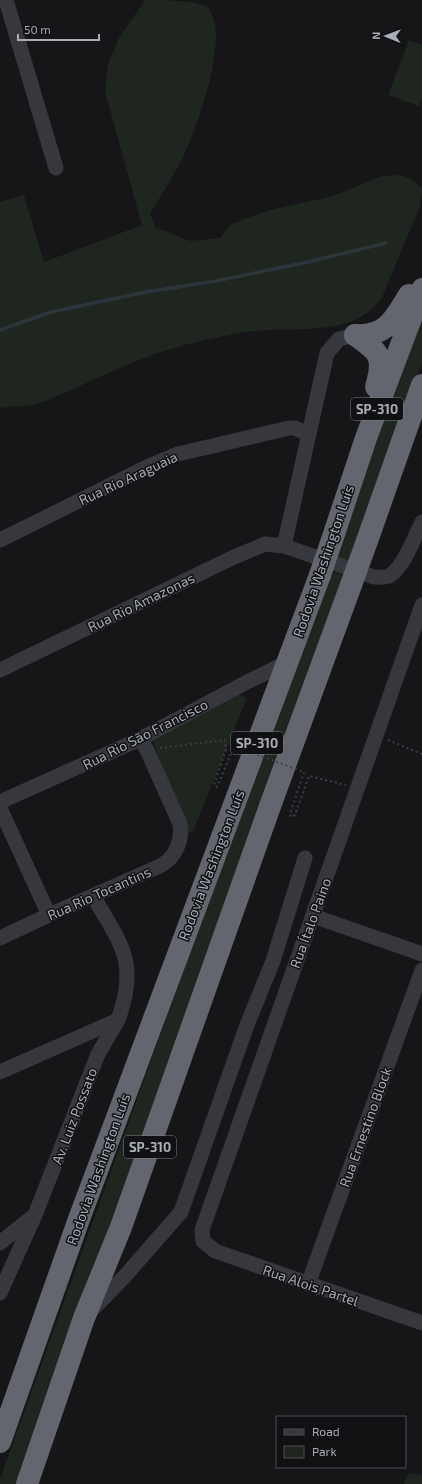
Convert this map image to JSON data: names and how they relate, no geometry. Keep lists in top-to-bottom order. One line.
{"streets":{"highway":["SP-310","Rodovia Washington Luís"],"street":["Rua Rio Araguaia","Rua Rio Amazonas","Rua Rio São Francisco","Rua Rio Tocantins","Rua Ítalo Paino","Av. Luiz Possato","Rua Ernestino Block","Rua Alois Partel"]},"crossings":[["Rodovia Washington Luís","Rua Rio São Francisco"],["Rua Rio São Francisco","Rua Rio Tocantins"],["Rua Rio Tocantins","Av. Luiz Possato"],["Rua Ítalo Paino","Rua Alois Partel"],["Rua Ernestino Block","Rua Alois Partel"]],"legend":["Road","Park"],"scale_bar":"50 m","north":"left"}
